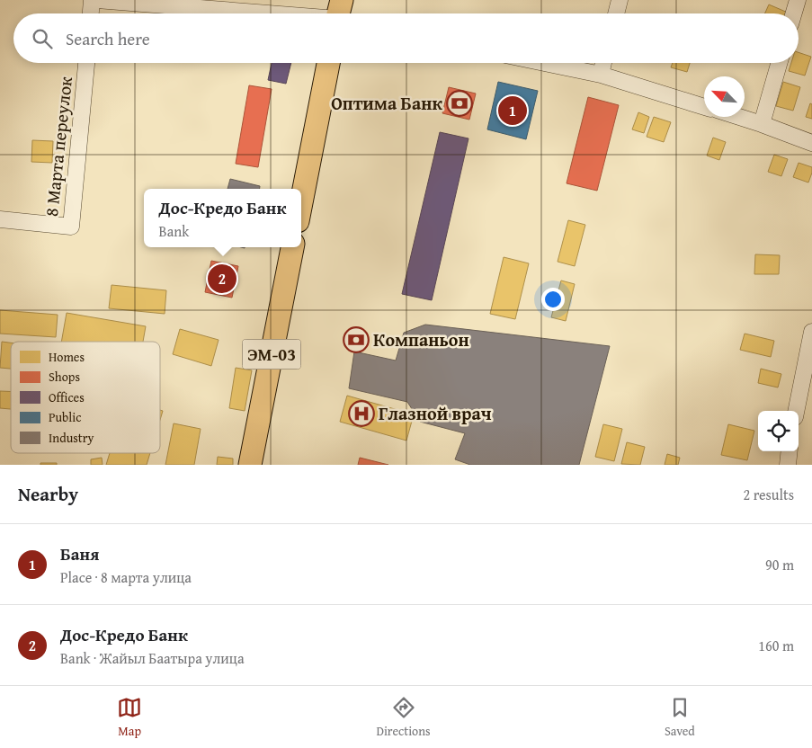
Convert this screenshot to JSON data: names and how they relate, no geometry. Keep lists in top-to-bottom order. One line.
{"streets":{"highway":["ЭМ-03"],"street":["8 Марта переулок"]},"places":{"bank":["Оптима Банк","Компаньон"],"hospital":["Глазной врач"]},"legend":["Homes","Shops","Offices","Public","Industry"],"north":"top left","page":{"search":"Search here","pins":["1","2"],"popup":["Дос-Кредо Банк","Bank"],"heading":["Nearby","2 results"],"list":[{"mark":"1","name":"Баня","note":"Place · 8 марта улица","value":"90 m"},{"mark":"2","name":"Дос-Кредо Банк","note":"Bank · Жайыл Баатыра улица","value":"160 m"}],"nav":["Map","Directions","Saved"]}}
